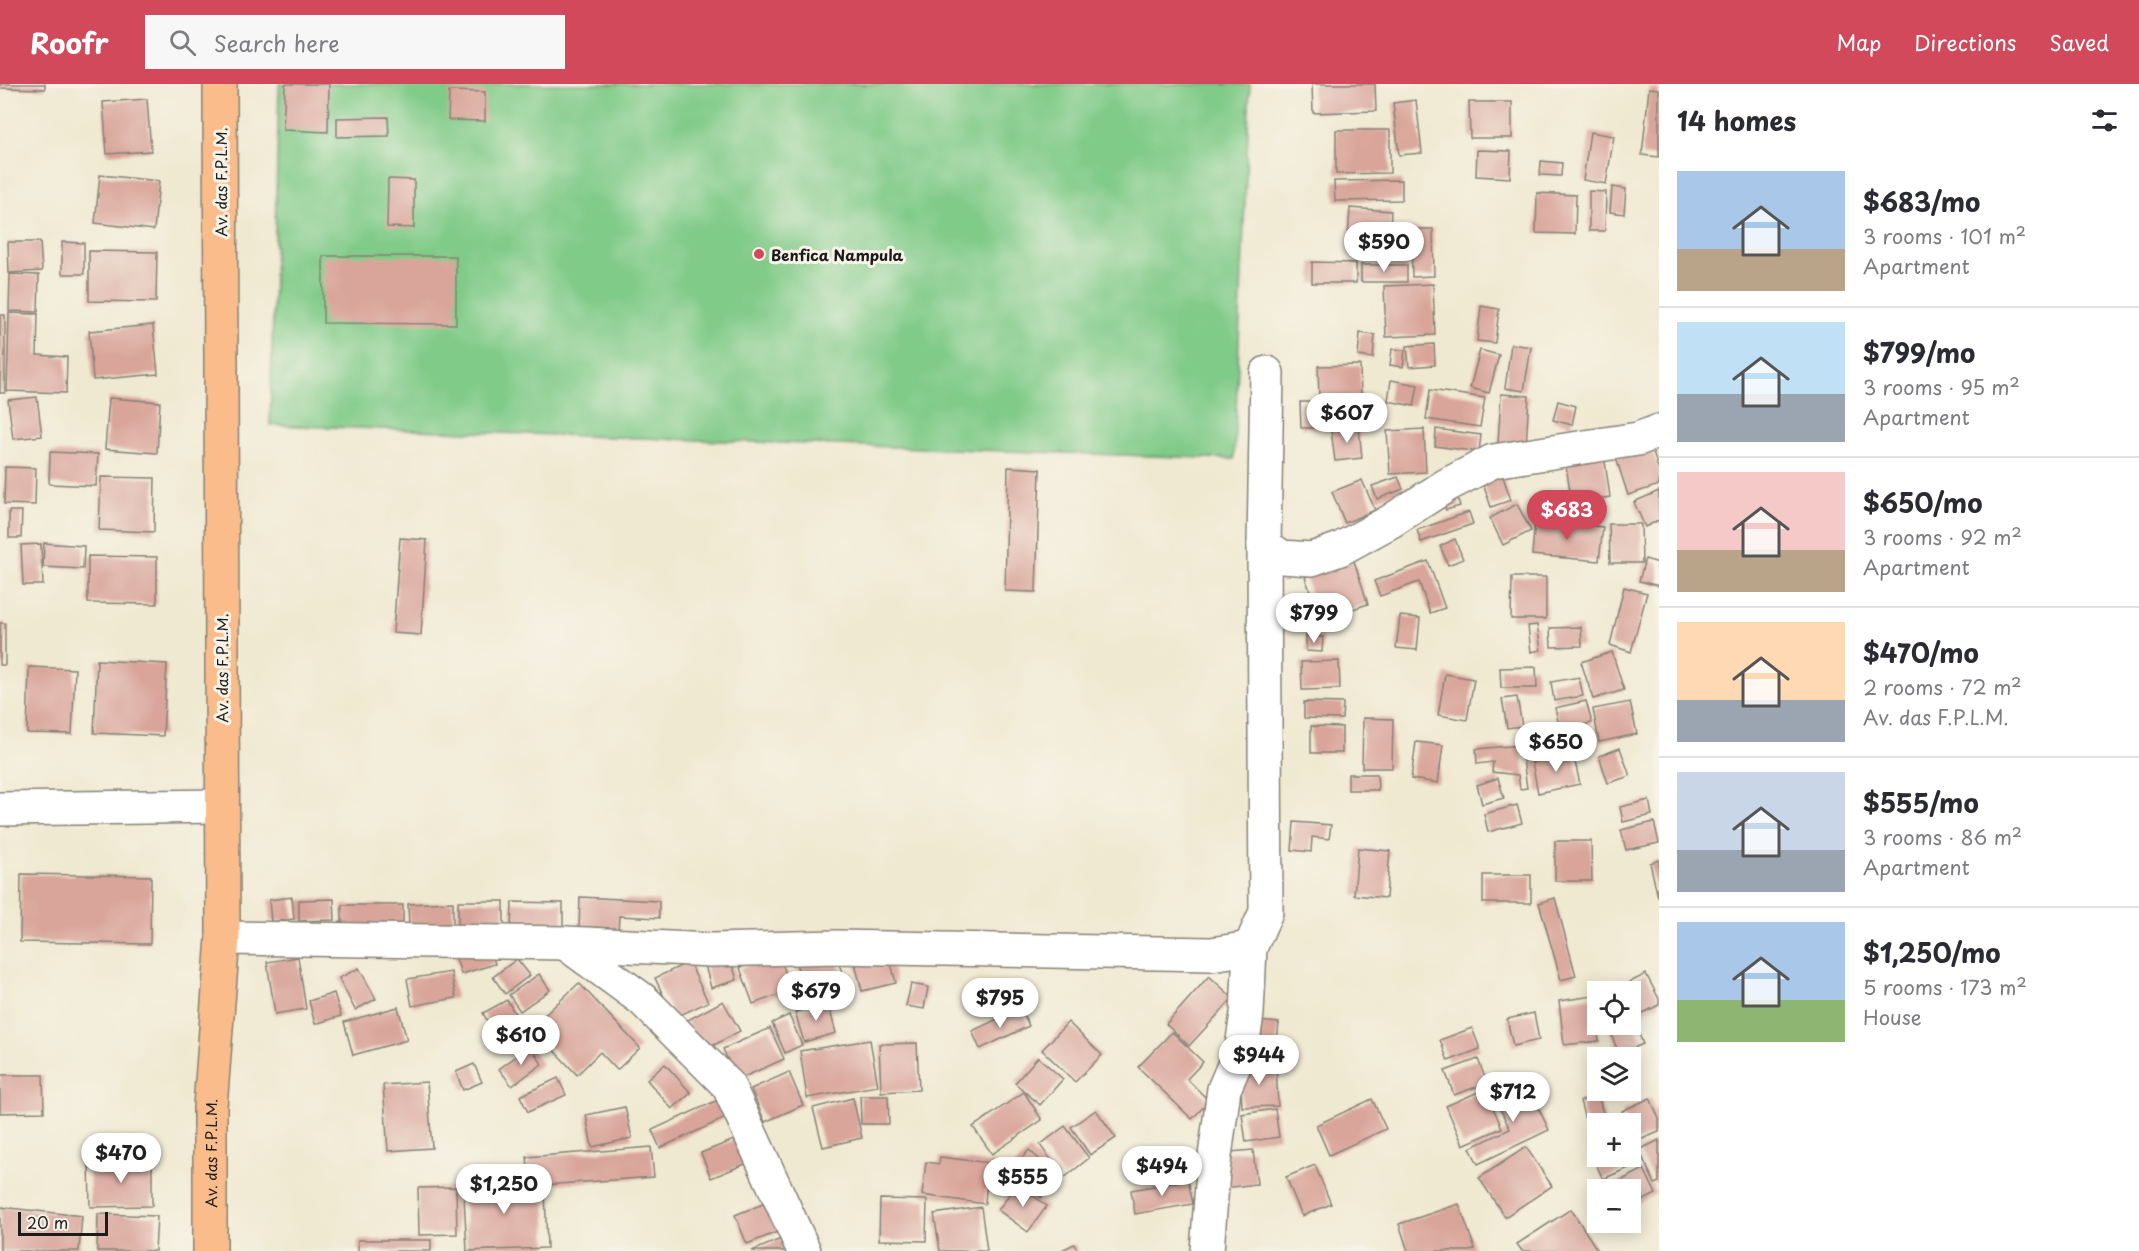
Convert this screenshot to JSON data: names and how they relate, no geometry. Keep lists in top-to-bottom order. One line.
{"streets":{"main road":["Av. das F.P.L.M."]},"places":["Benfica Nampula"],"scale_bar":"20 m","page":{"header":"Roofr","search":"Search here","nav":["Map","Directions","Saved"],"heading":"14 homes","list":[{"name":"$683/mo","note":"3 rooms · 101 m² · Apartment"},{"name":"$799/mo","note":"3 rooms · 95 m² · Apartment"},{"name":"$650/mo","note":"3 rooms · 92 m² · Apartment"},{"name":"$470/mo","note":"2 rooms · 72 m² · Av. das F.P.L.M."},{"name":"$555/mo","note":"3 rooms · 86 m² · Apartment"},{"name":"$1,250/mo","note":"5 rooms · 173 m² · House"}],"price":["$590","$607","$683","$799","$650","$679","$795","$610","$944","$712","$470","$494","$555","$1,250"],"map_buttons":["+","−"],"scale":"20 m"}}
